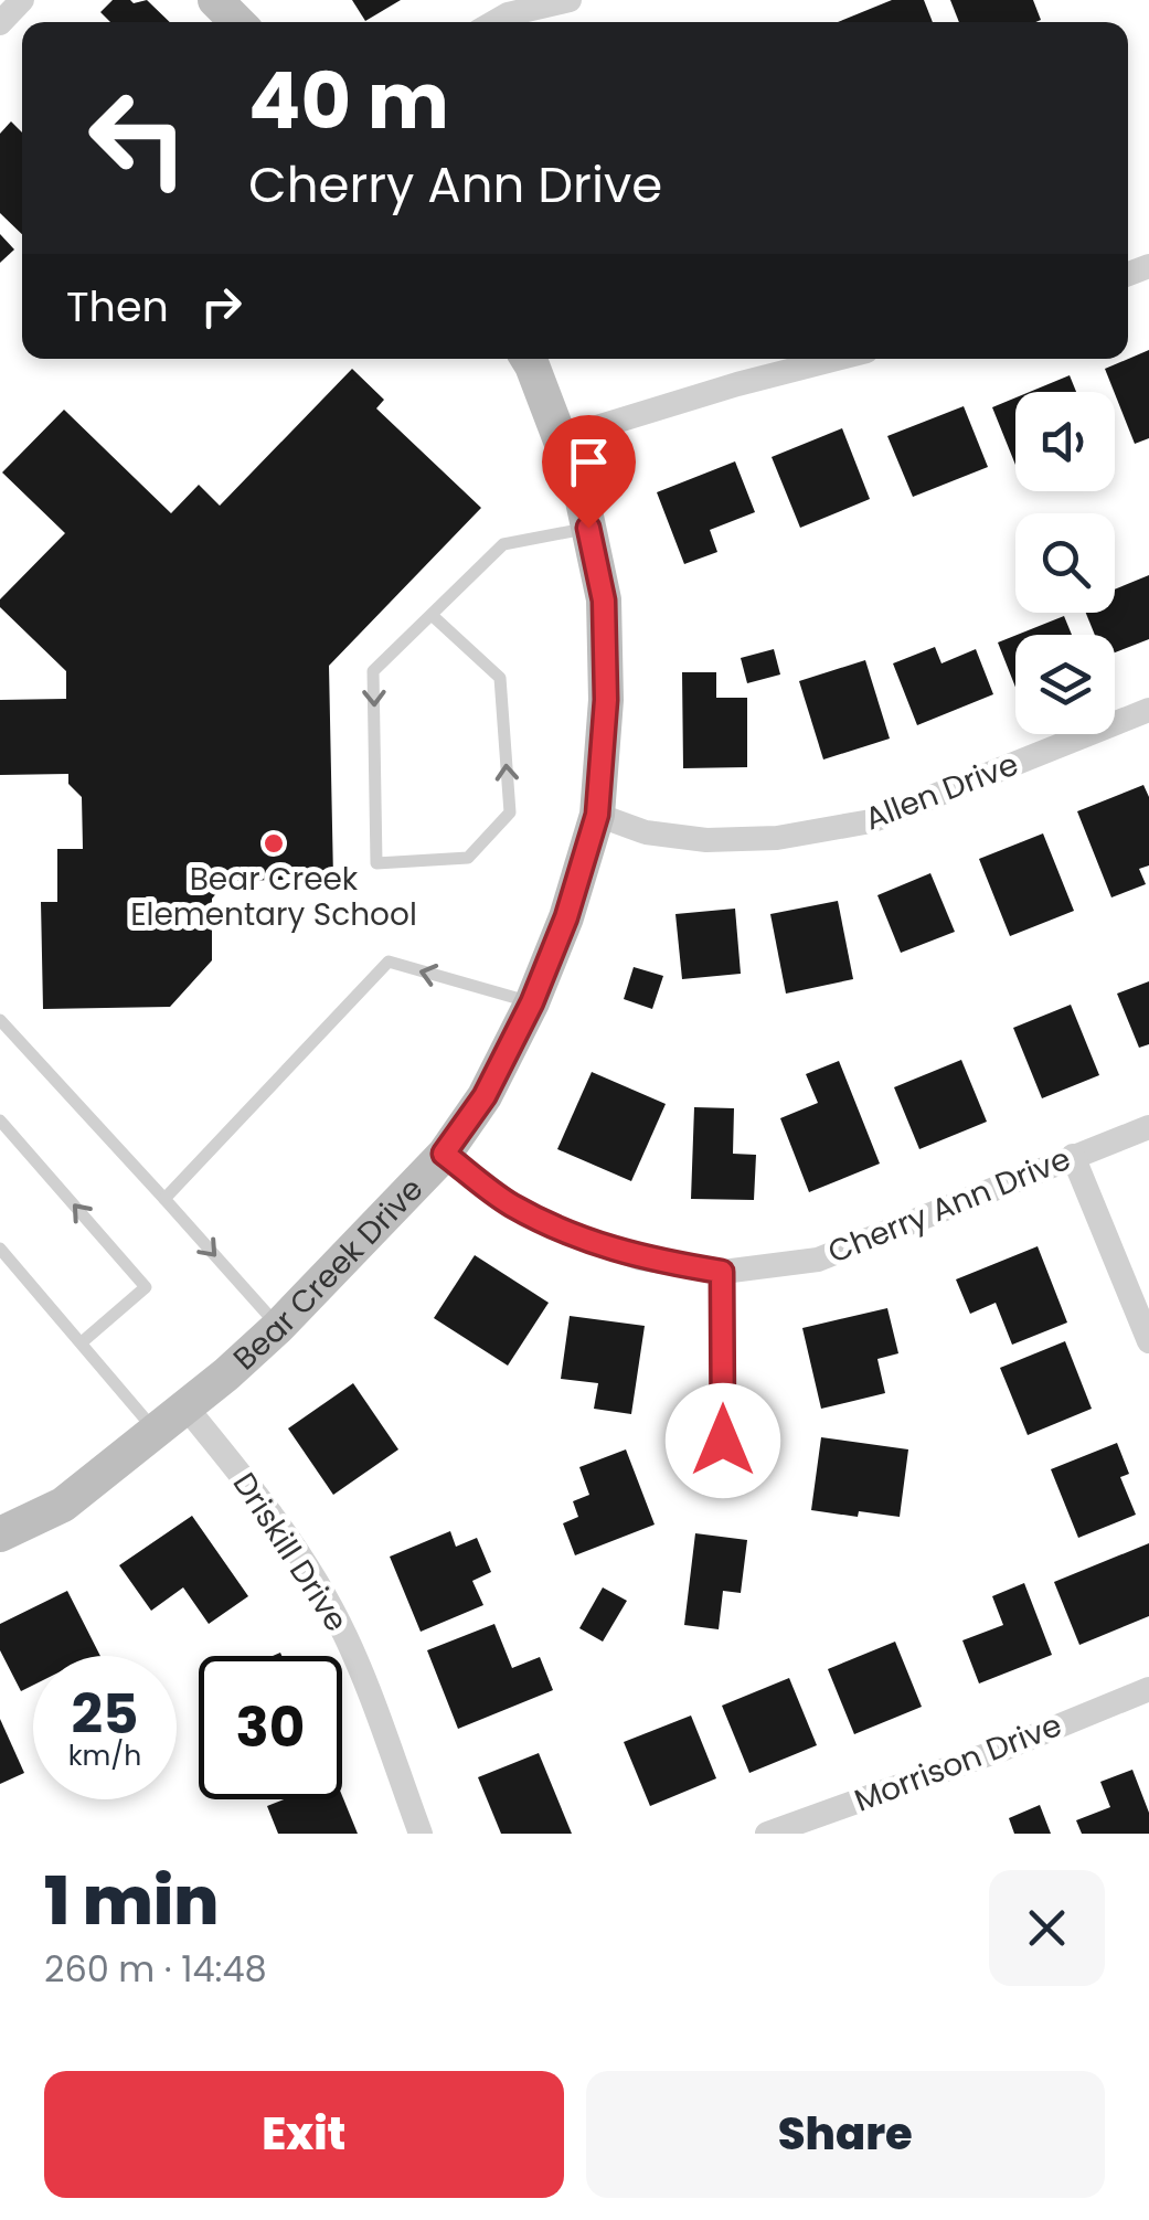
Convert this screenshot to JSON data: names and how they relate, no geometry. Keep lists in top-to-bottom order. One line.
{"streets":{"street":["Allen Drive","Cherry Ann Drive","Bear Creek Drive","Driskill Drive","Morrison Drive"]},"crossings":[["Allen Drive","Bear Creek Drive"],["Cherry Ann Drive","Bear Creek Drive"],["Bear Creek Drive","Driskill Drive"]],"places":["Bear Creek Elementary School"],"page":{"turn":["40 m","Cherry Ann Drive"],"then":"Then","speed":"25 km/h","limit":"30","heading":["1 min","260 m · 14:48"],"buttons":["Exit","Share"]}}
